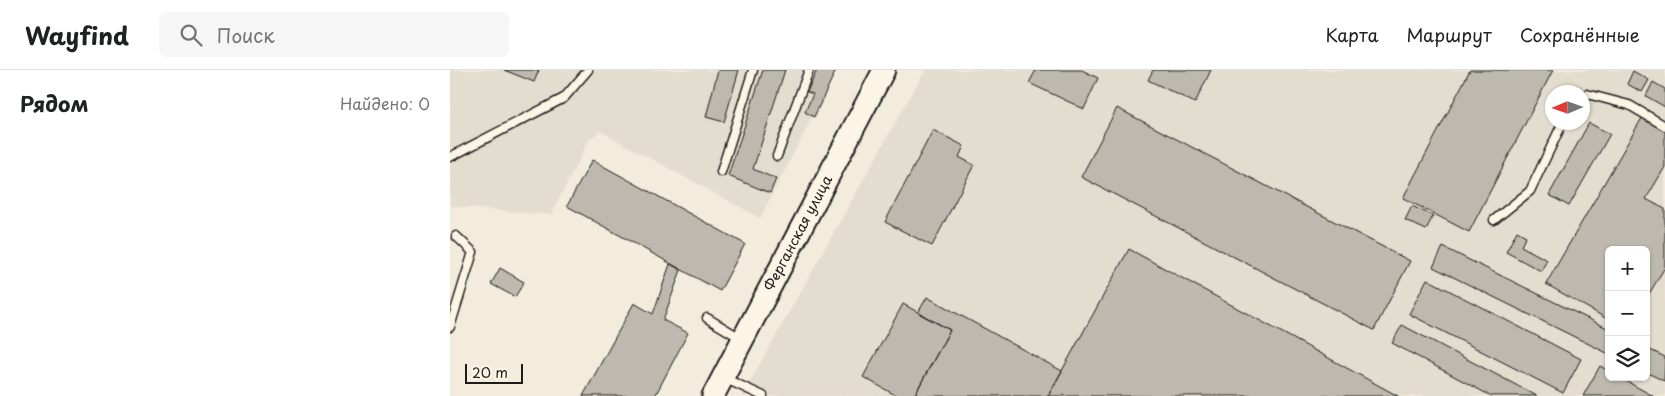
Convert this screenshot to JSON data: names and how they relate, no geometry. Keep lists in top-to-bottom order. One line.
{"streets":{"street":["Ферганская улица"]},"scale_bar":"20 m","north":"left","page":{"header":"Wayfind","search":"Поиск","nav":["Карта","Маршрут","Сохранённые"],"heading":["Рядом","Найдено: 0"],"map_buttons":["+","−"],"scale":"20 m"}}
